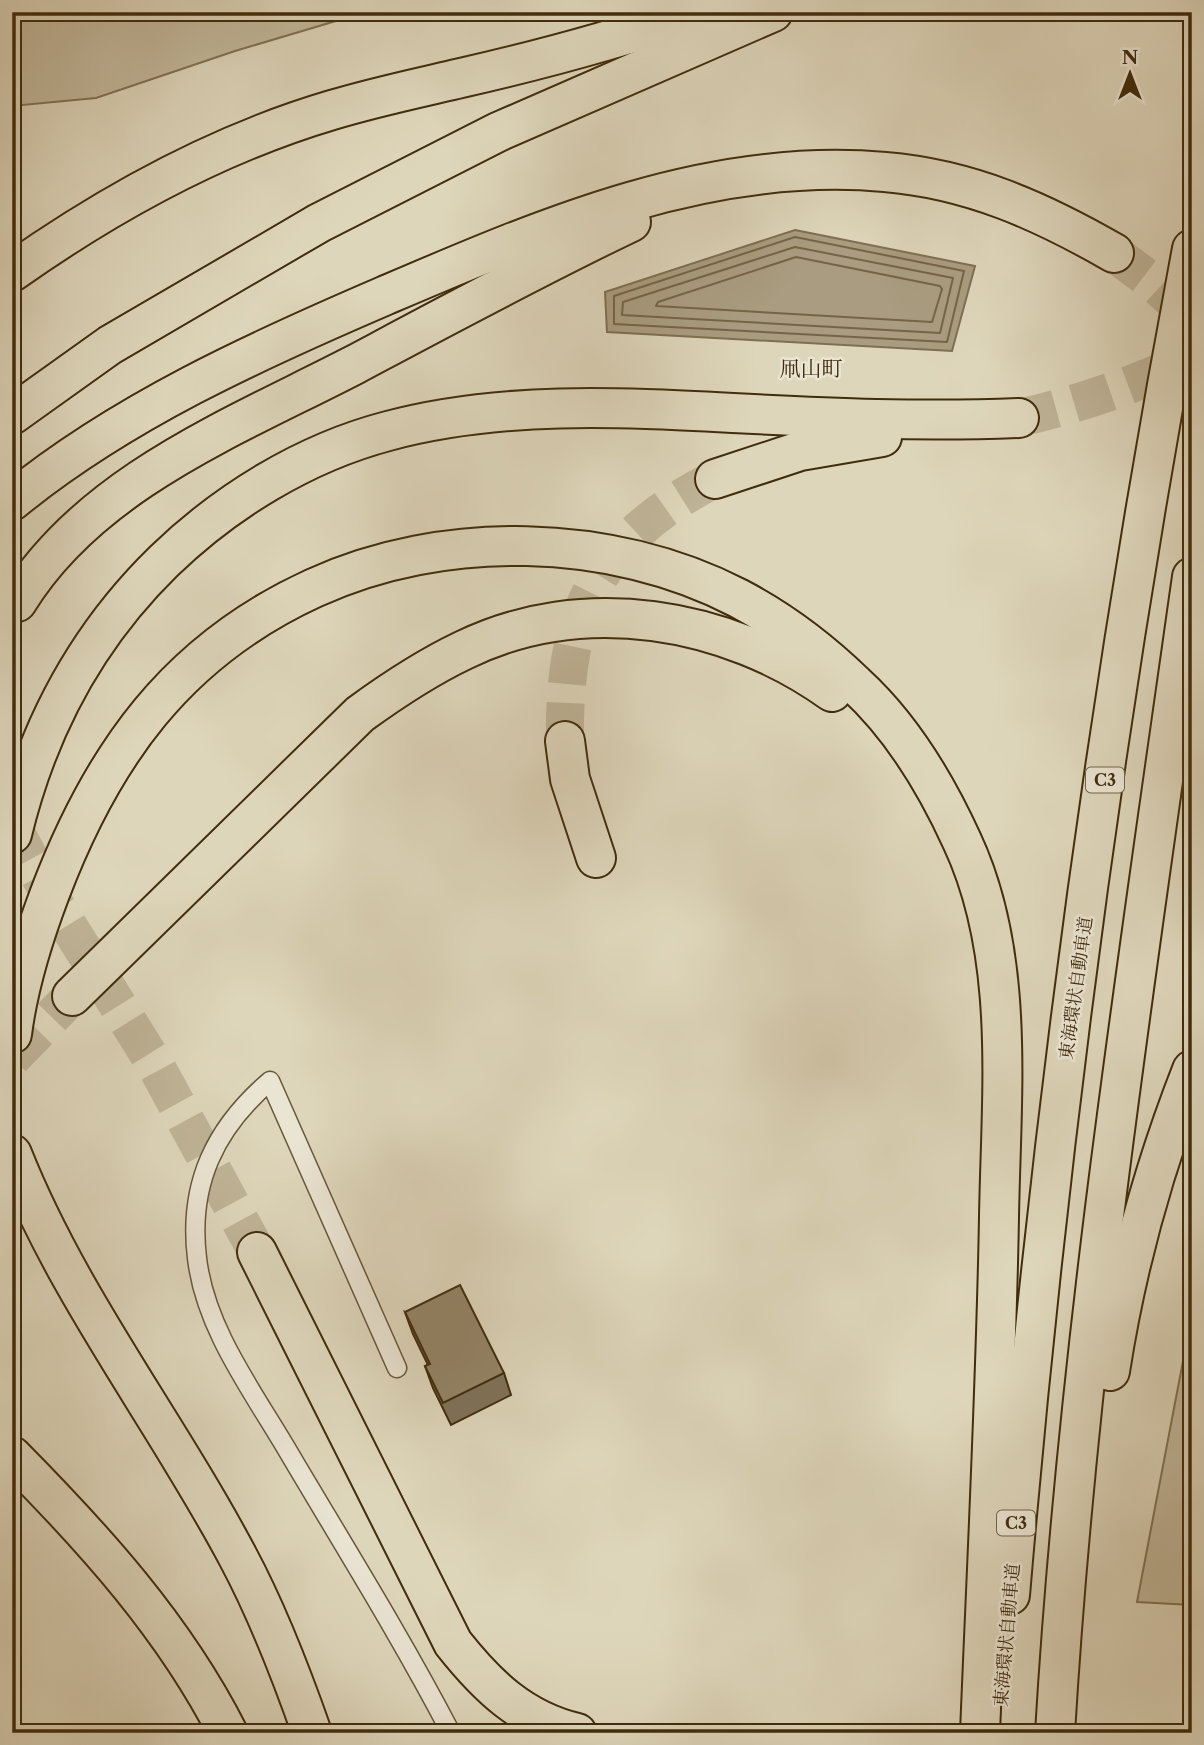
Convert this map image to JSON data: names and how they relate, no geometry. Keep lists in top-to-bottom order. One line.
{"streets":{"highway":["C3","東海環状自動車道"]},"districts":["凧山町"],"north":"top"}
